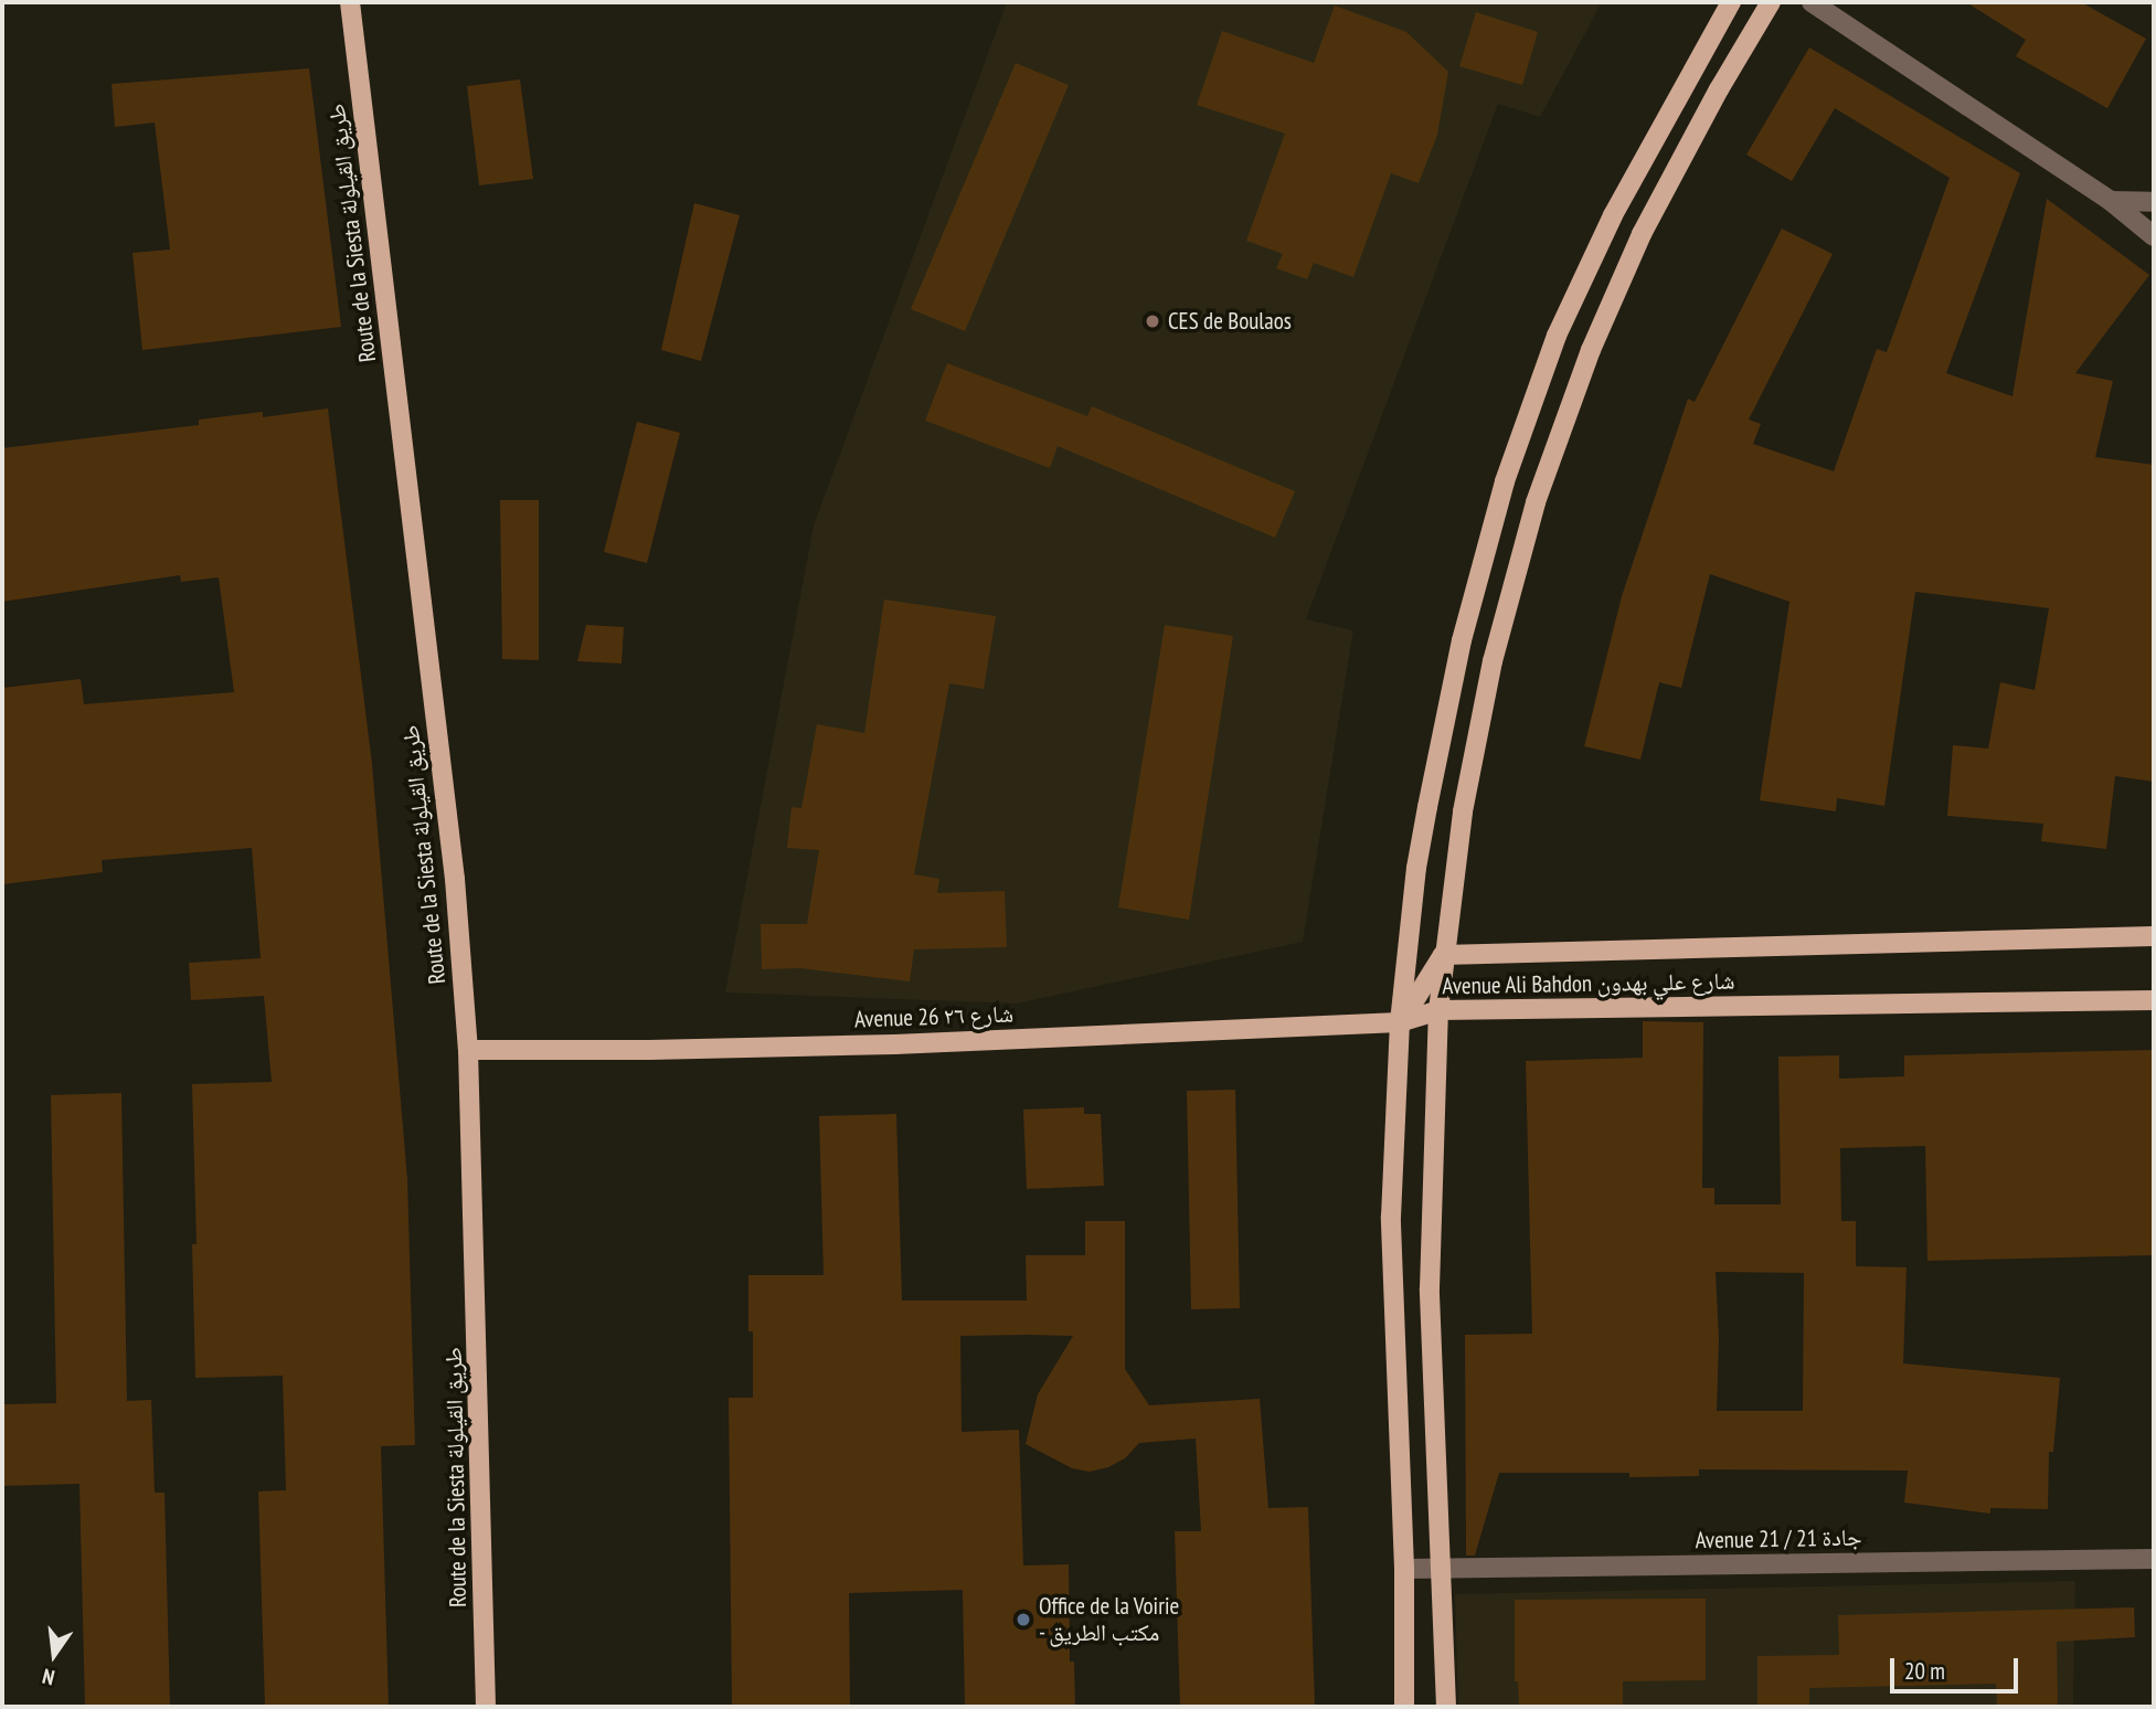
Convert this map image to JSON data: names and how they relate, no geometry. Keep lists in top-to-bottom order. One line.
{"streets":{"main road":["Route de la Siesta طريق القيلولة","Avenue Ali Bahdon شارع علي بهدون","Avenue 26 شارع ٢٦"],"street":["Avenue 21 / جادة 21"]},"crossings":[["Route de la Siesta طريق القيلولة","Avenue 26 شارع ٢٦"],["Avenue Ali Bahdon شارع علي بهدون","Avenue 26 شارع ٢٦"]],"places":["CES de Boulaos","Office de la Voirie - مكتب الطريق"],"scale_bar":"20 m","north":"bottom"}
